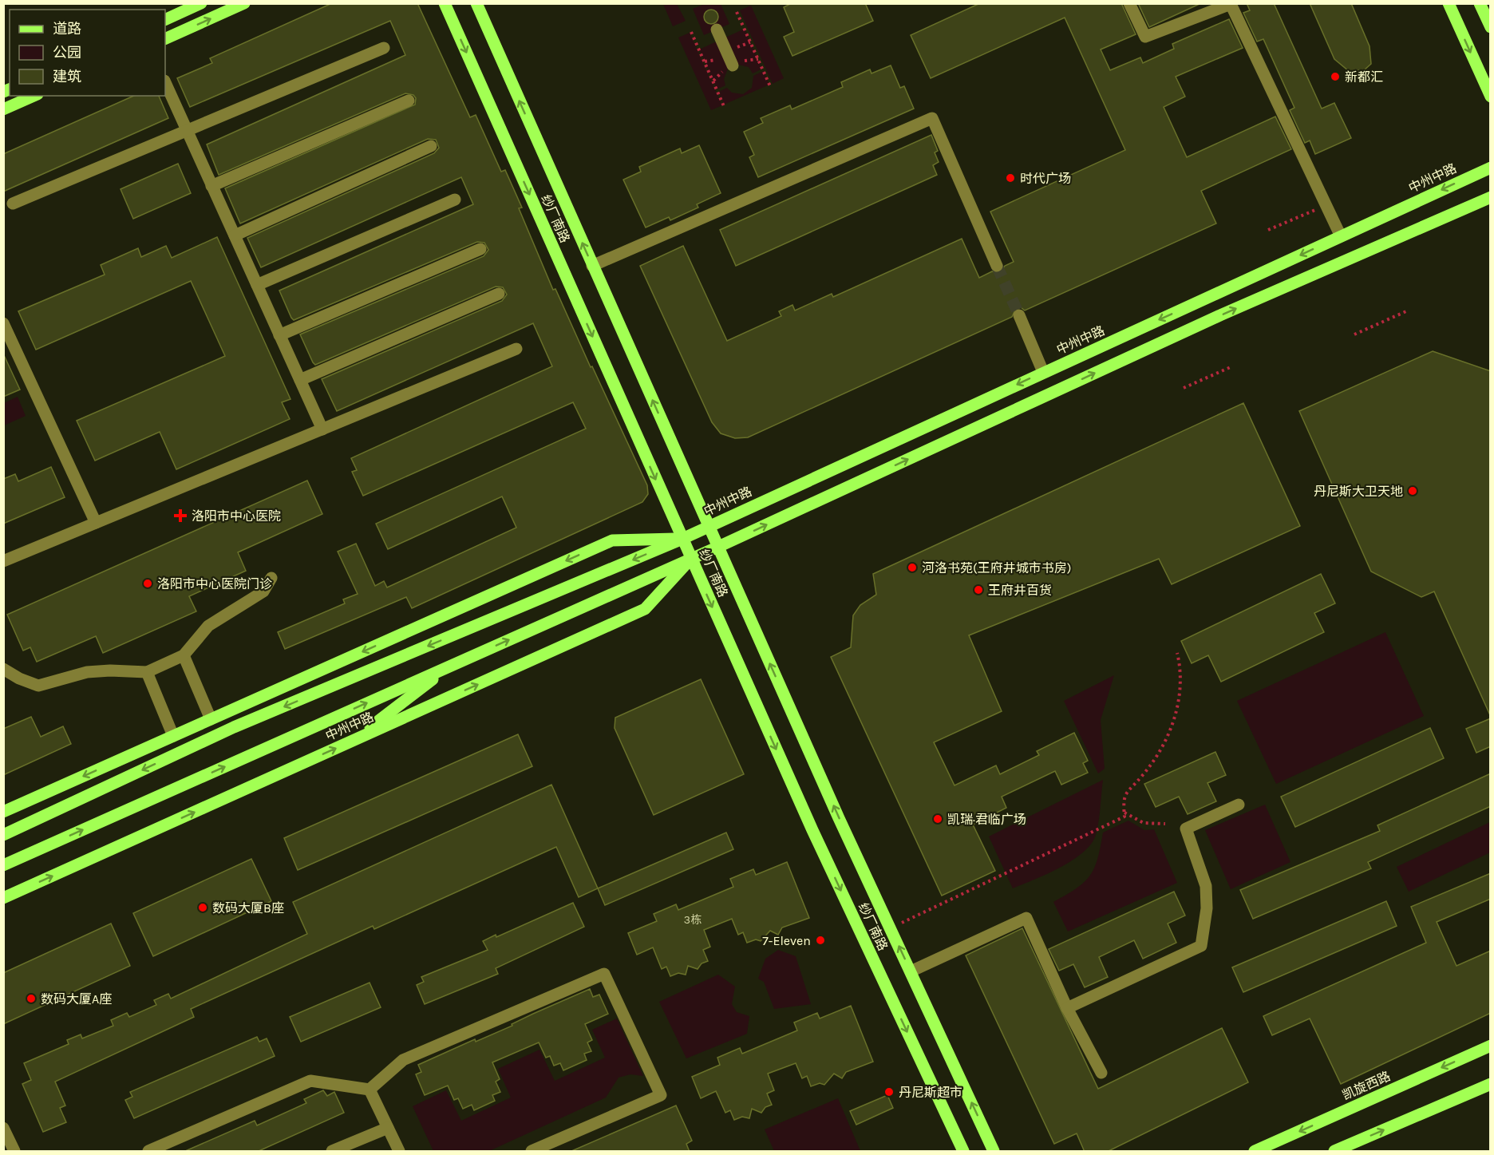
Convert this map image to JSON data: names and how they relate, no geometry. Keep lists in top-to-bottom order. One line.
{"streets":{"main road":["中州中路","纱厂南路","凯旋西路"]},"crossings":[["中州中路","纱厂南路"]],"places":{"other":["新都汇","时代广场","丹尼斯大卫天地","河洛书苑(王府井城市书房)","洛阳市中心医院门诊","王府井百货","凯瑞·君临广场","数码大厦B座","7-Eleven","数码大厦A座","丹尼斯超市"],"health":["洛阳市中心医院"]},"house_numbers":["3栋"],"legend":["道路","公园","建筑"]}
